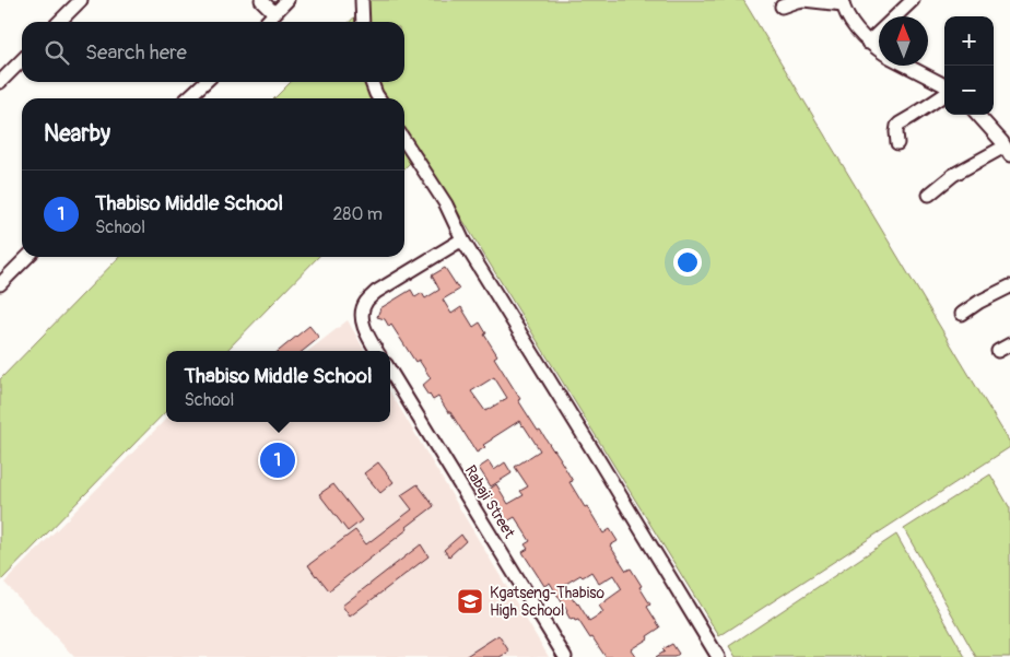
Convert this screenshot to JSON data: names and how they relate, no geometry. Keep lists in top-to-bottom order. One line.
{"streets":{"street":["Rabaji Street"]},"places":{"school or university":["Kgatseng-Thabiso High School"]},"north":"top","page":{"map_buttons":["+","−"],"search":"Search here","heading":"Nearby","list":[{"mark":"1","name":"Thabiso Middle School","note":"School","value":"280 m"}],"popup":["Thabiso Middle School","School"],"pins":"1"}}
